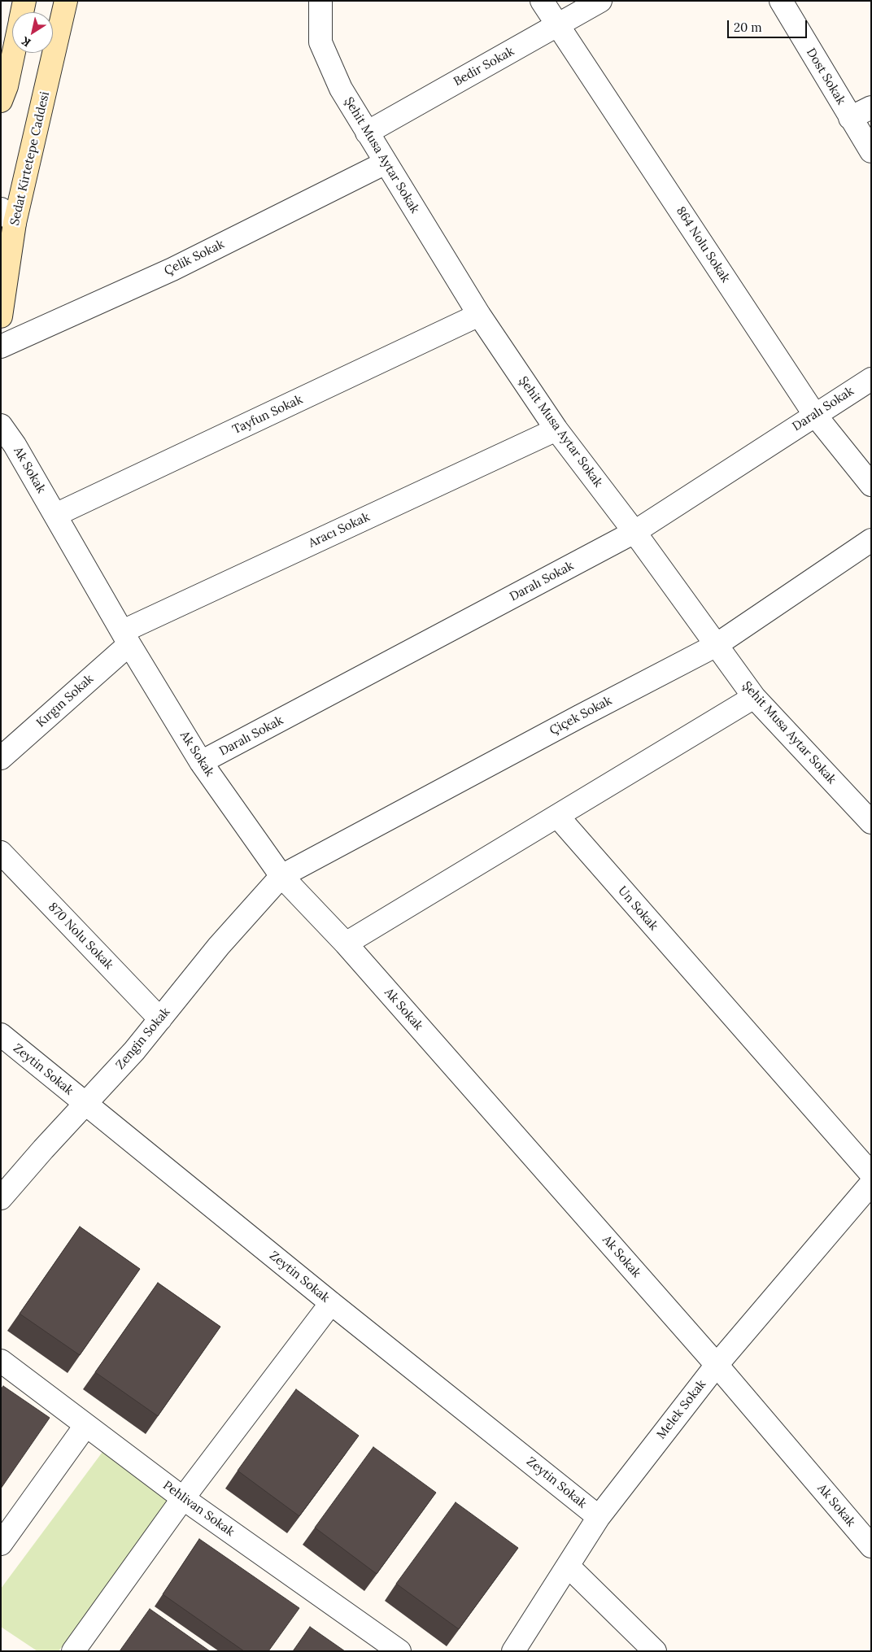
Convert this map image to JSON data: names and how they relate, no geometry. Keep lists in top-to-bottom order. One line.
{"streets":{"main road":["Sedat Kirtetepe Caddesi"],"street":["Bedir Sokak","Dost Sokak","Şehit Musa Aytar Sokak","864 Nolu Sokak","Çelik Sokak","Daralı Sokak","Tayfun Sokak","Ak Sokak","Aracı Sokak","Kırgın Sokak","Çiçek Sokak","Un Sokak","870 Nolu Sokak","Zengin Sokak","Zeytin Sokak","Melek Sokak","Pehlivan Sokak"]},"crossings":[["Bedir Sokak","Şehit Musa Aytar Sokak"],["Bedir Sokak","864 Nolu Sokak"],["Şehit Musa Aytar Sokak","Çelik Sokak"],["Şehit Musa Aytar Sokak","Daralı Sokak"],["Şehit Musa Aytar Sokak","Tayfun Sokak"],["Şehit Musa Aytar Sokak","Aracı Sokak"],["Şehit Musa Aytar Sokak","Çiçek Sokak"],["864 Nolu Sokak","Daralı Sokak"],["Daralı Sokak","Ak Sokak"],["Tayfun Sokak","Ak Sokak"],["Ak Sokak","Aracı Sokak"],["Ak Sokak","Kırgın Sokak"],["Ak Sokak","Çiçek Sokak"],["Ak Sokak","Zengin Sokak"],["Ak Sokak","Melek Sokak"],["Aracı Sokak","Kırgın Sokak"],["Çiçek Sokak","Zengin Sokak"],["870 Nolu Sokak","Zengin Sokak"],["Zengin Sokak","Zeytin Sokak"],["Zeytin Sokak","Melek Sokak"]],"scale_bar":"20 m","north":"bottom left"}
